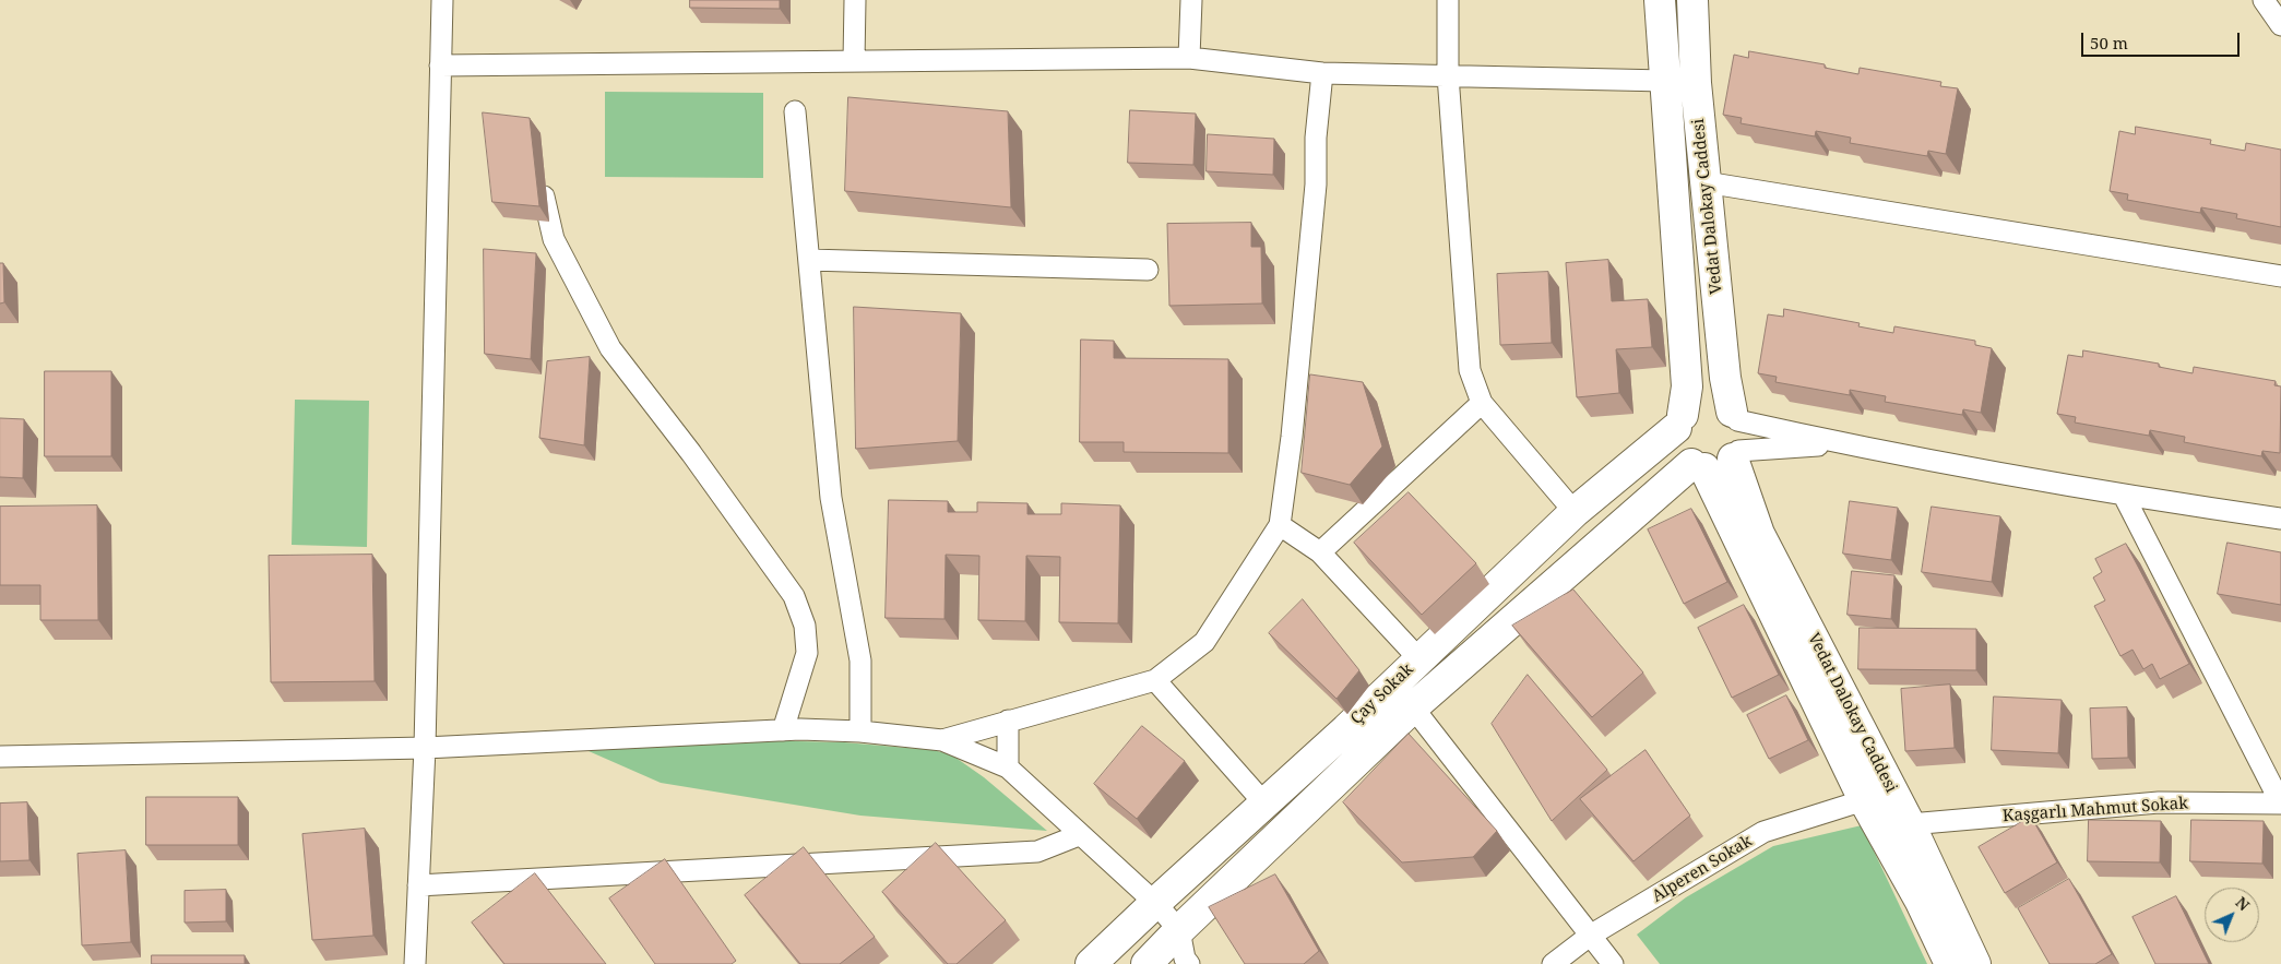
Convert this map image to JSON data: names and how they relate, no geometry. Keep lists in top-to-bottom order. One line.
{"streets":{"main road":["Vedat Dalokay Caddesi","Çay Sokak"],"street":["Kaşgarlı Mahmut Sokak","Alperen Sokak"]},"crossings":[["Vedat Dalokay Caddesi","Çay Sokak"],["Vedat Dalokay Caddesi","Kaşgarlı Mahmut Sokak"],["Vedat Dalokay Caddesi","Alperen Sokak"]],"scale_bar":"50 m","north":"top right"}
